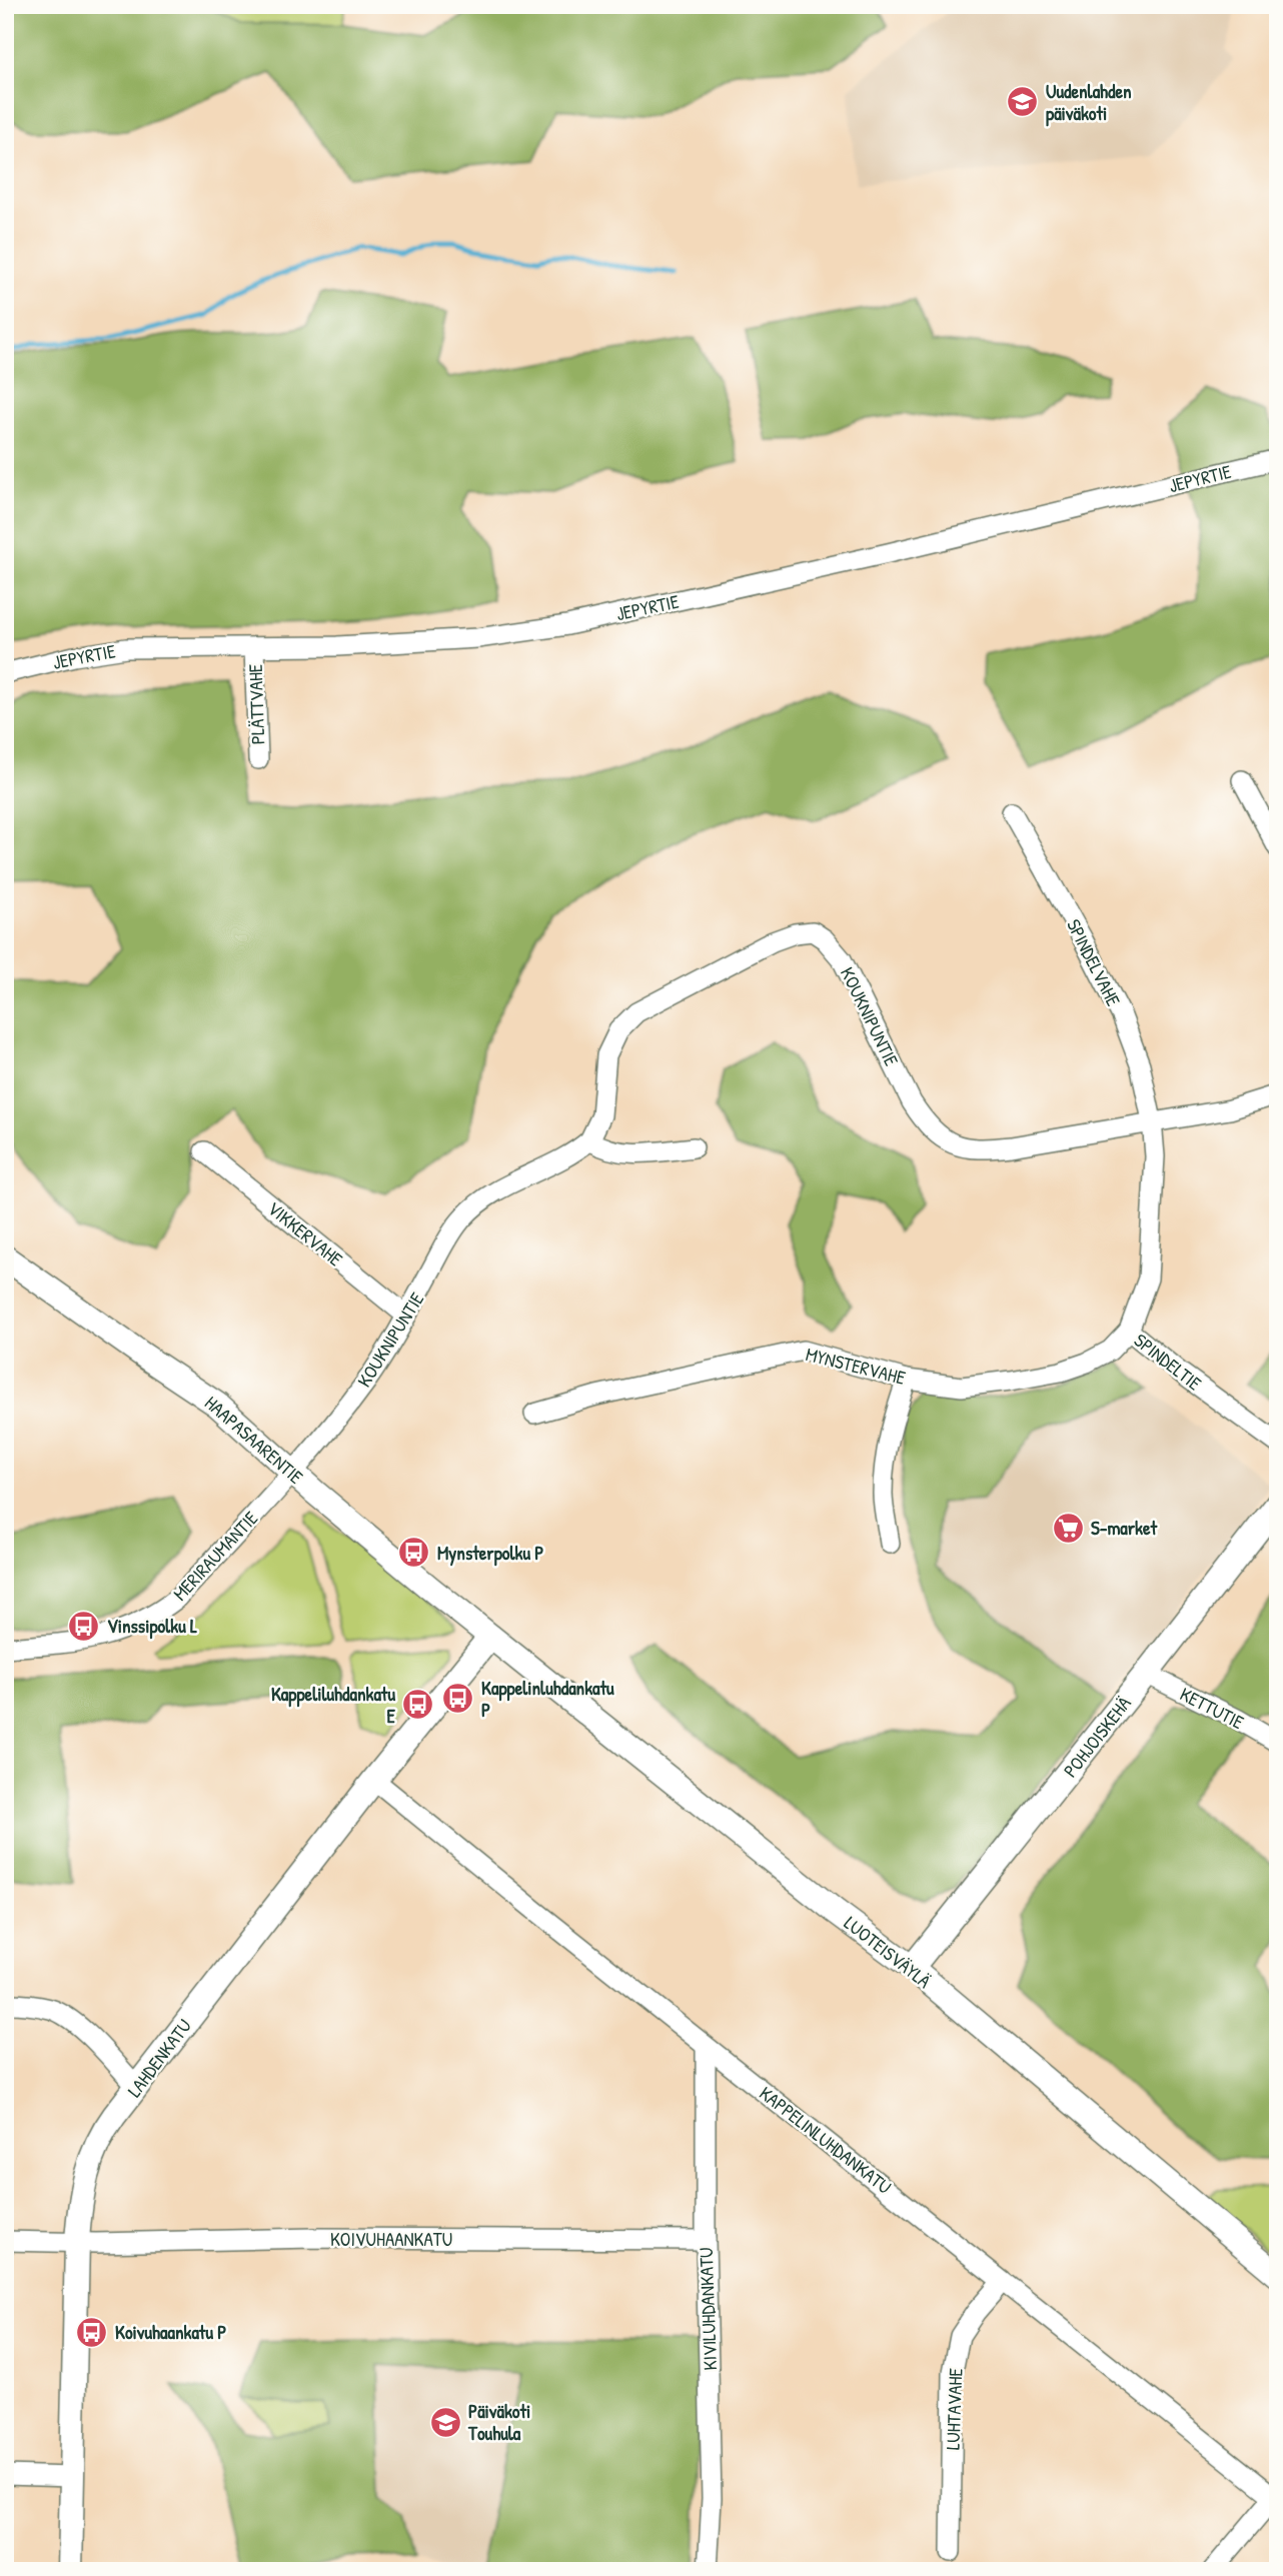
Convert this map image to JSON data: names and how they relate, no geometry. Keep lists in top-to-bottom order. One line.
{"streets":{"main road":["HAAPASAARENTIE","POHJOISKEHÄ","LUOTEISVÄYLÄ","LAHDENKATU"],"street":["JEPYRTIE","PLÄTTVAHE","SPINDELVAHE","KOUKNIPUNTIE","VIKKERVAHE","SPINDELTIE","MYNSTERVAHE","MERIRAUMANTIE","KETTUTIE","KAPPELINLUHDANKATU","KOIVUHAANKATU","KIVILUHDANKATU","LUHTAVAHE"]},"crossings":[["JEPYRTIE","PLÄTTVAHE"],["SPINDELVAHE","KOUKNIPUNTIE"],["SPINDELVAHE","SPINDELTIE"],["KOUKNIPUNTIE","VIKKERVAHE"],["KOUKNIPUNTIE","SPINDELTIE"],["KOUKNIPUNTIE","HAAPASAARENTIE"],["KOUKNIPUNTIE","MERIRAUMANTIE"],["SPINDELTIE","MYNSTERVAHE"],["HAAPASAARENTIE","MERIRAUMANTIE"],["HAAPASAARENTIE","LUOTEISVÄYLÄ"],["HAAPASAARENTIE","LAHDENKATU"],["KETTUTIE","POHJOISKEHÄ"],["POHJOISKEHÄ","LUOTEISVÄYLÄ"],["LUOTEISVÄYLÄ","LAHDENKATU"],["LAHDENKATU","KAPPELINLUHDANKATU"],["LAHDENKATU","KOIVUHAANKATU"],["KAPPELINLUHDANKATU","KIVILUHDANKATU"],["KAPPELINLUHDANKATU","LUHTAVAHE"],["KOIVUHAANKATU","KIVILUHDANKATU"]],"places":{"school or university":["Uudenlahden päiväkoti","Päiväkoti Touhula"],"supermarket":["S-market"],"bus stop":["Mynsterpolku P","Vinssipolku L","Kappelinluhdankatu P","Kappeliluhdankatu E","Koivuhaankatu P"]}}
